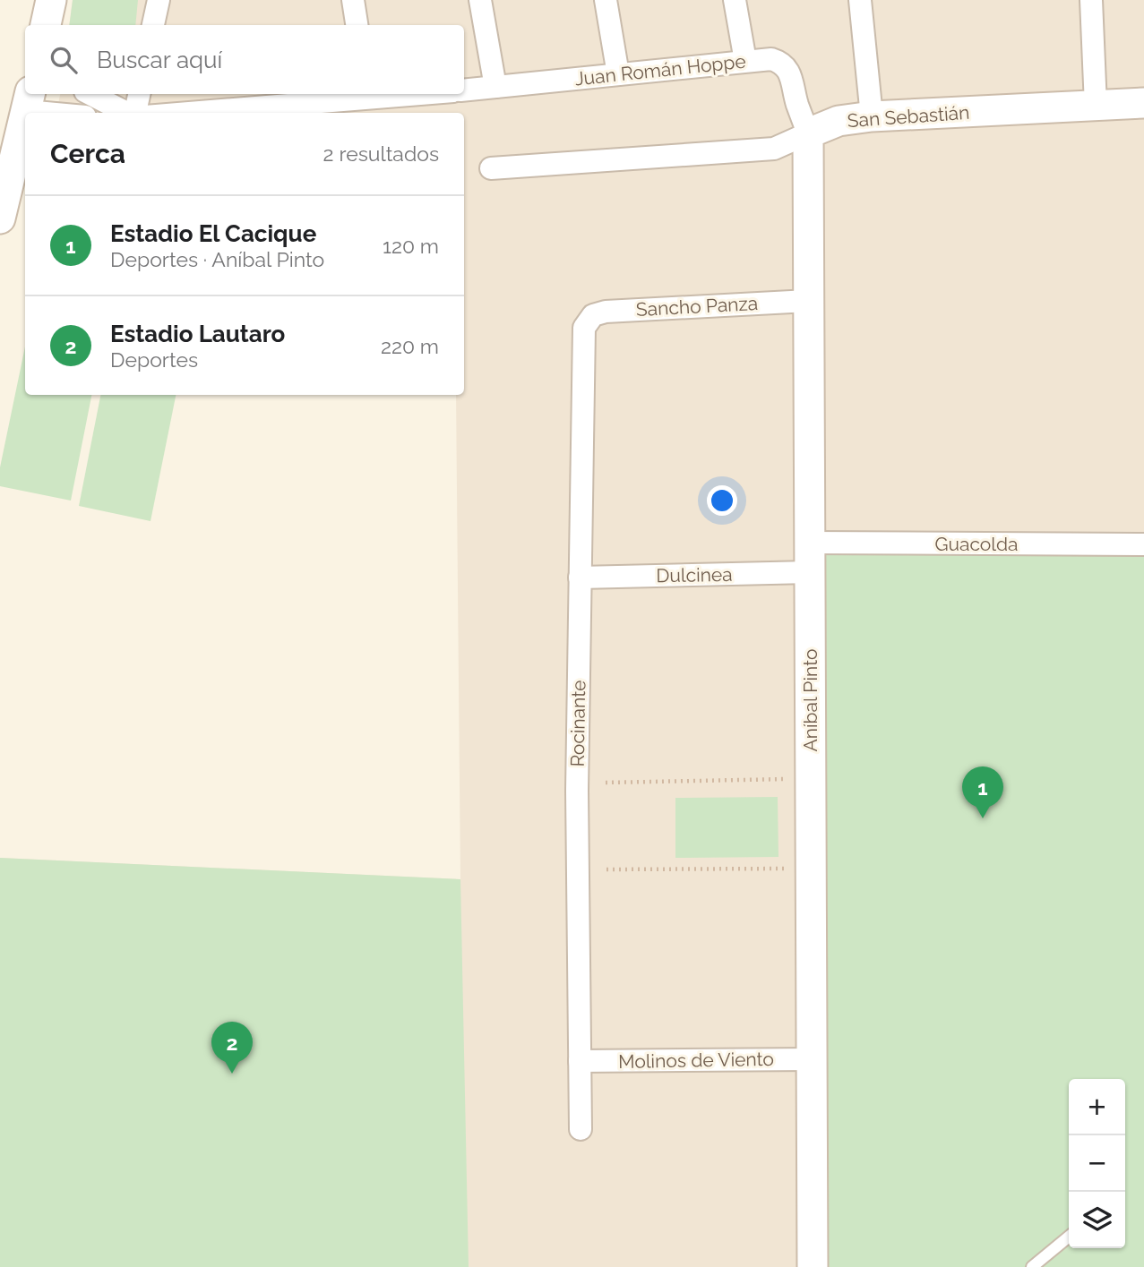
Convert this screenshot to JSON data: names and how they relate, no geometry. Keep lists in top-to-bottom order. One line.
{"streets":{"street":["Juan Román Hoppe","San Sebastián","Sancho Panza","Guacolda","Dulcinea","Aníbal Pinto","Rocinante","Molinos de Viento"]},"crossings":[["Juan Román Hoppe","San Sebastián"],["Juan Román Hoppe","Aníbal Pinto"],["San Sebastián","Aníbal Pinto"],["Sancho Panza","Aníbal Pinto"],["Sancho Panza","Rocinante"],["Guacolda","Aníbal Pinto"],["Dulcinea","Aníbal Pinto"],["Dulcinea","Rocinante"],["Aníbal Pinto","Molinos de Viento"],["Rocinante","Molinos de Viento"]],"page":{"search":"Buscar aquí","heading":["Cerca","2 resultados"],"list":[{"mark":"1","name":"Estadio El Cacique","note":"Deportes · Aníbal Pinto","value":"120 m"},{"mark":"2","name":"Estadio Lautaro","note":"Deportes","value":"220 m"}],"pins":["1","2"],"map_buttons":["+","−"]}}
